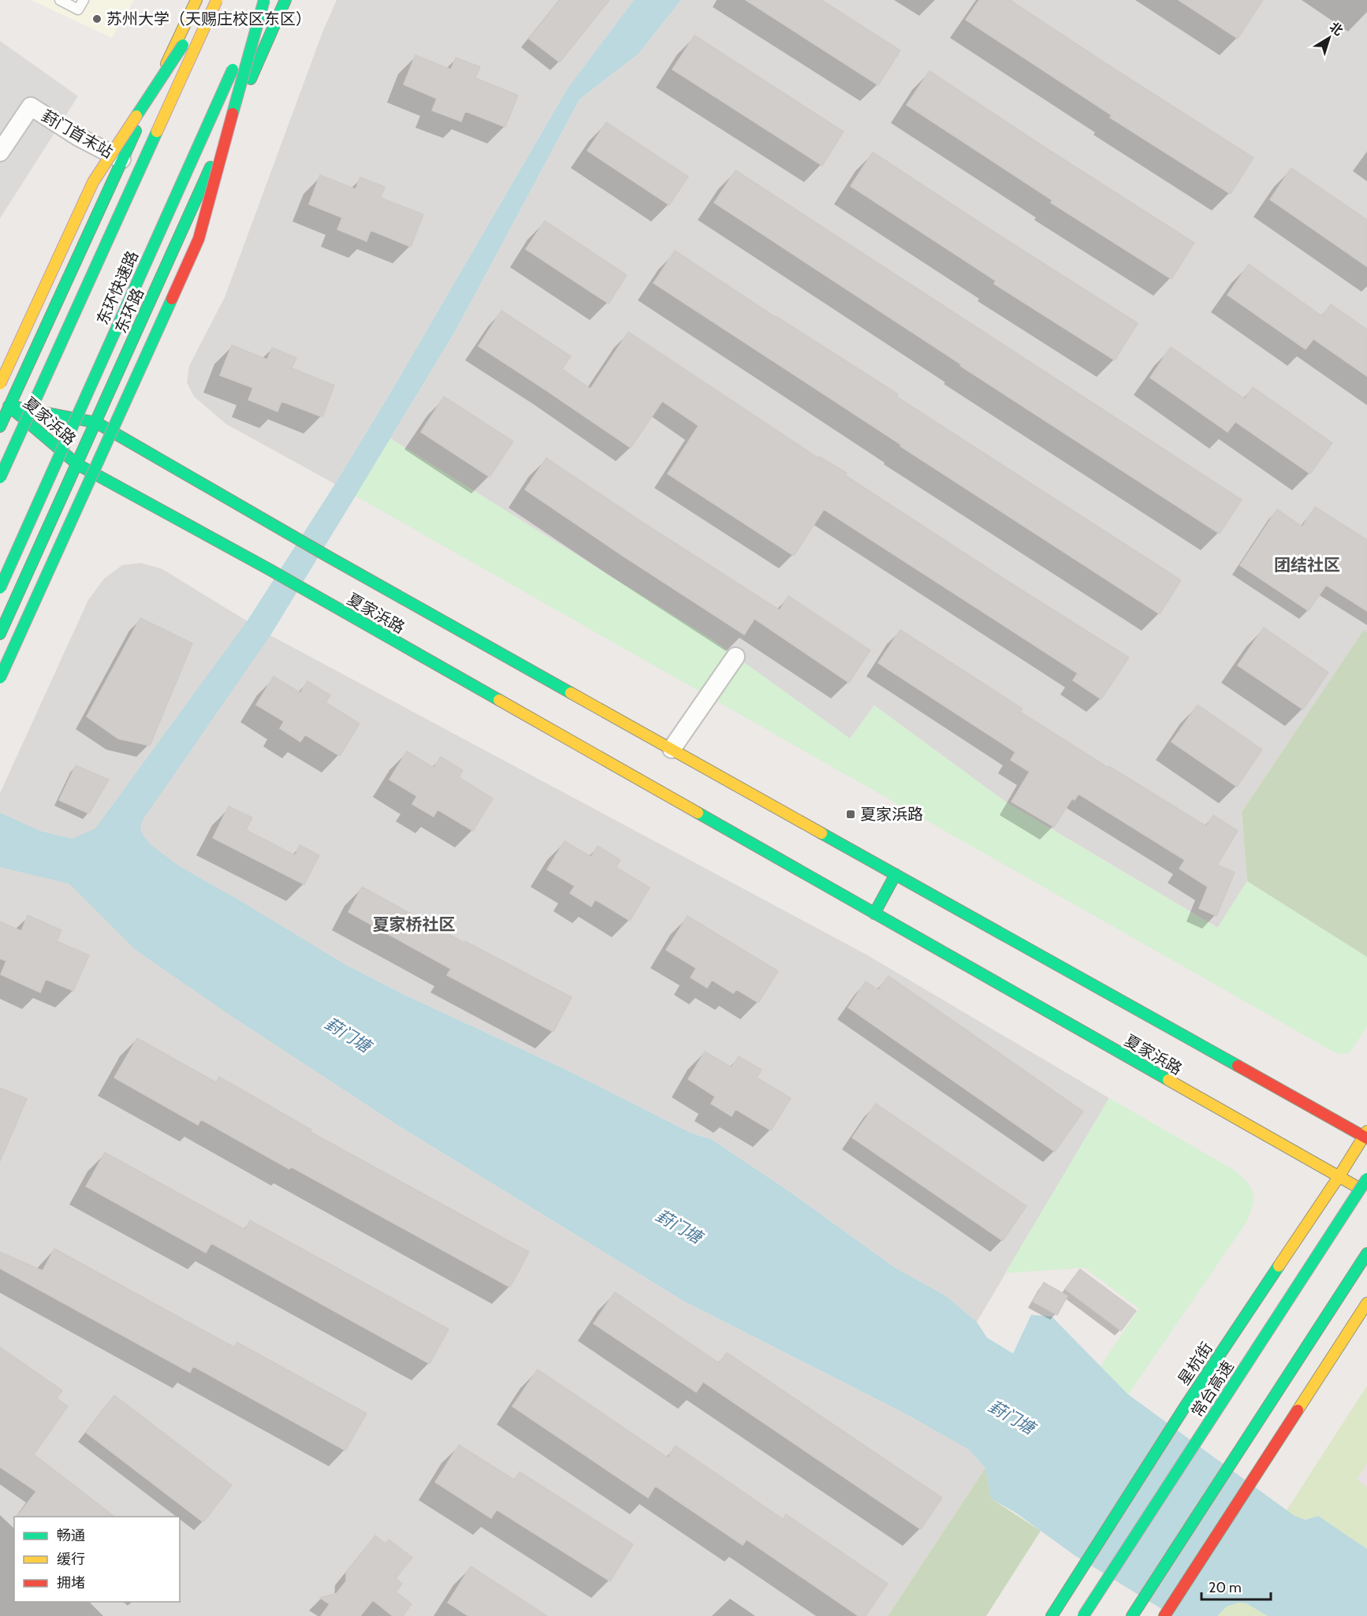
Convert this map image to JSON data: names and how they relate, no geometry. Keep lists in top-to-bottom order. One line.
{"streets":{"main road":["东环快速路","东环路","夏家浜路","星杭街","常台高速"],"street":["葑门首末站"]},"crossings":[["东环路","夏家浜路"],["夏家浜路","星杭街"]],"districts":["团结社区","夏家桥社区"],"water":["葑门塘"],"places":{"other":["苏州大学（天赐庄校区东区）"],"transit":["夏家浜路"]},"legend":["畅通","缓行","拥堵"],"scale_bar":"20 m","north":"top right"}
